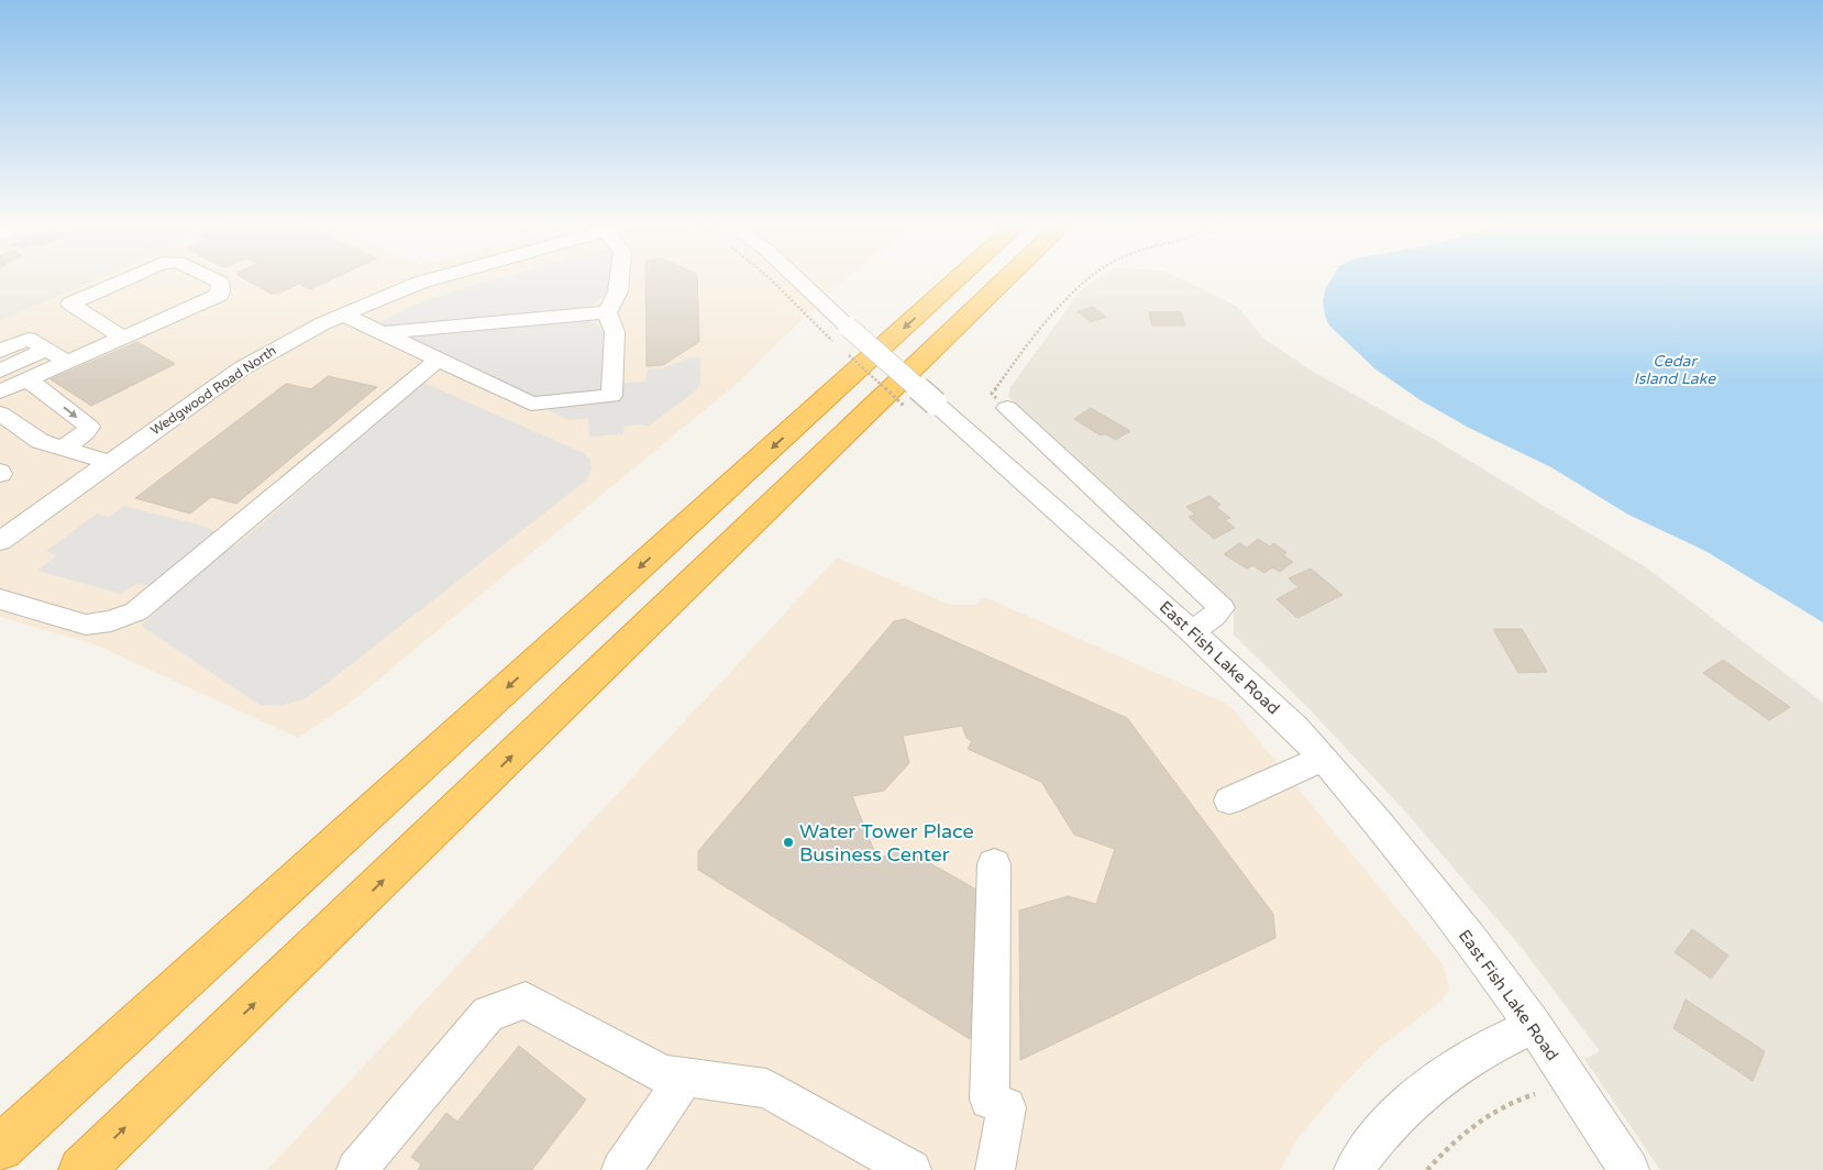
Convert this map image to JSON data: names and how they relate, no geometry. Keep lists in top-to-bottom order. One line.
{"streets":{"street":["Wedgwood Road North","East Fish Lake Road"]},"water":["Cedar Island Lake"],"places":["Water Tower Place Business Center"]}
